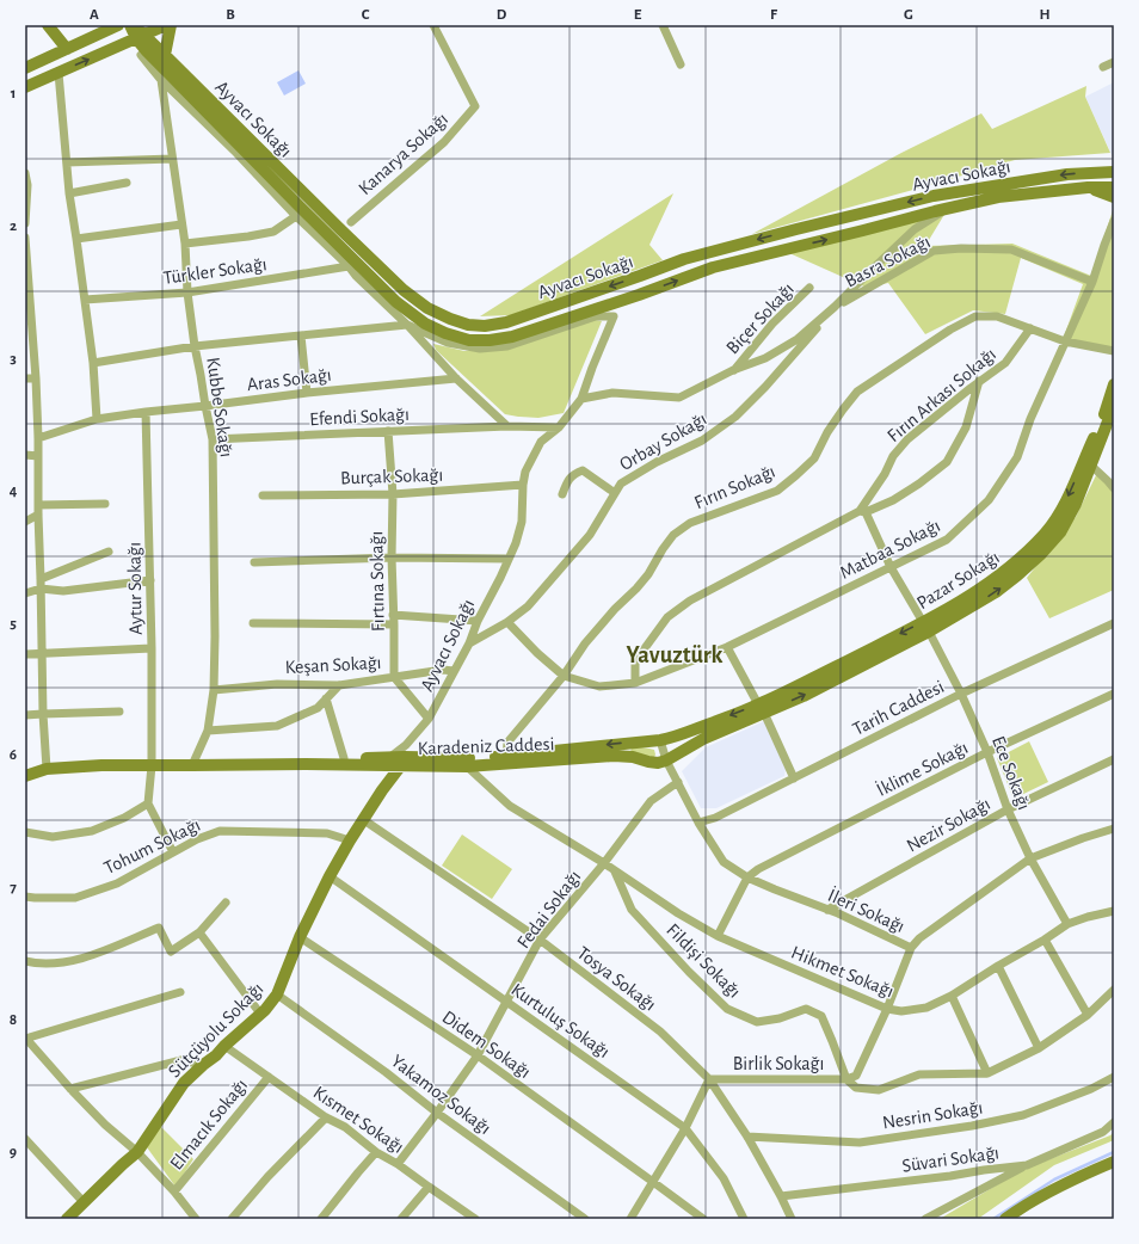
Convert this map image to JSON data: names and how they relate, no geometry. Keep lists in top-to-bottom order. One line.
{"streets":{"main road":["Ayvacı Sokağı","Pazar Sokağı","Karadeniz Caddesi","Sütçüyolu Sokağı"],"street":["Kanarya Sokağı","Basra Sokağı","Türkler Sokağı","Biçer Sokağı","Aras Sokağı","Fırın Arkası Sokağı","Kubbe Sokağı","Efendi Sokağı","Orbay Sokağı","Burçak Sokağı","Fırın Sokağı","Matbaa Sokağı","Fırtına Sokağı","Aytur Sokağı","Keşan Sokağı","Tarih Caddesi","İklime Sokağı","Ece Sokağı","Nezir Sokağı","Tohum Sokağı","Fedai Sokağı","İleri Sokağı","Fildişi Sokağı","Hikmet Sokağı","Tosya Sokağı","Kurtuluş Sokağı","Didem Sokağı","Birlik Sokağı","Yakamoz Sokağı","Nesrin Sokağı","Kısmet Sokağı","Elmacık Sokağı","Süvari Sokağı"]},"crossings":[["Ayvacı Sokağı","Basra Sokağı"],["Ayvacı Sokağı","Türkler Sokağı"],["Ayvacı Sokağı","Biçer Sokağı"],["Ayvacı Sokağı","Aras Sokağı"],["Ayvacı Sokağı","Kubbe Sokağı"],["Ayvacı Sokağı","Efendi Sokağı"],["Ayvacı Sokağı","Orbay Sokağı"],["Ayvacı Sokağı","Burçak Sokağı"],["Ayvacı Sokağı","Keşan Sokağı"],["Ayvacı Sokağı","Karadeniz Caddesi"],["Ayvacı Sokağı","Sütçüyolu Sokağı"],["Basra Sokağı","Orbay Sokağı"],["Basra Sokağı","Matbaa Sokağı"],["Türkler Sokağı","Kubbe Sokağı"],["Aras Sokağı","Kubbe Sokağı"],["Aras Sokağı","Aytur Sokağı"],["Fırın Arkası Sokağı","Fırın Sokağı"],["Fırın Arkası Sokağı","Ece Sokağı"],["Kubbe Sokağı","Efendi Sokağı"],["Kubbe Sokağı","Keşan Sokağı"],["Kubbe Sokağı","Karadeniz Caddesi"],["Efendi Sokağı","Fırtına Sokağı"],["Burçak Sokağı","Fırtına Sokağı"],["Fırın Sokağı","Matbaa Sokağı"],["Fırın Sokağı","Karadeniz Caddesi"],["Matbaa Sokağı","Ece Sokağı"],["Pazar Sokağı","Karadeniz Caddesi"],["Pazar Sokağı","Ece Sokağı"],["Pazar Sokağı","İleri Sokağı"],["Fırtına Sokağı","Keşan Sokağı"],["Aytur Sokağı","Karadeniz Caddesi"],["Tarih Caddesi","Ece Sokağı"],["Tarih Caddesi","İleri Sokağı"],["Karadeniz Caddesi","İleri Sokağı"],["Karadeniz Caddesi","Sütçüyolu Sokağı"],["İklime Sokağı","Ece Sokağı"],["İklime Sokağı","İleri Sokağı"],["Ece Sokağı","Nezir Sokağı"],["Ece Sokağı","İleri Sokağı"],["Ece Sokağı","Hikmet Sokağı"],["Nezir Sokağı","İleri Sokağı"],["Tohum Sokağı","Sütçüyolu Sokağı"],["Fedai Sokağı","İleri Sokağı"],["Fedai Sokağı","Tosya Sokağı"],["Fedai Sokağı","Kurtuluş Sokağı"],["Fedai Sokağı","Didem Sokağı"],["Fedai Sokağı","Yakamoz Sokağı"],["Fedai Sokağı","Kısmet Sokağı"],["Fildişi Sokağı","Hikmet Sokağı"],["Fildişi Sokağı","Birlik Sokağı"],["Tosya Sokağı","Sütçüyolu Sokağı"],["Tosya Sokağı","Birlik Sokağı"],["Tosya Sokağı","Nesrin Sokağı"],["Tosya Sokağı","Süvari Sokağı"],["Kurtuluş Sokağı","Sütçüyolu Sokağı"],["Sütçüyolu Sokağı","Didem Sokağı"],["Sütçüyolu Sokağı","Yakamoz Sokağı"],["Sütçüyolu Sokağı","Kısmet Sokağı"],["Kısmet Sokağı","Elmacık Sokağı"]],"districts":["Yavuztürk"],"grid":{"columns":["A","B","C","D","E","F","G","H"],"rows":["1","2","3","4","5","6","7","8","9"]}}
